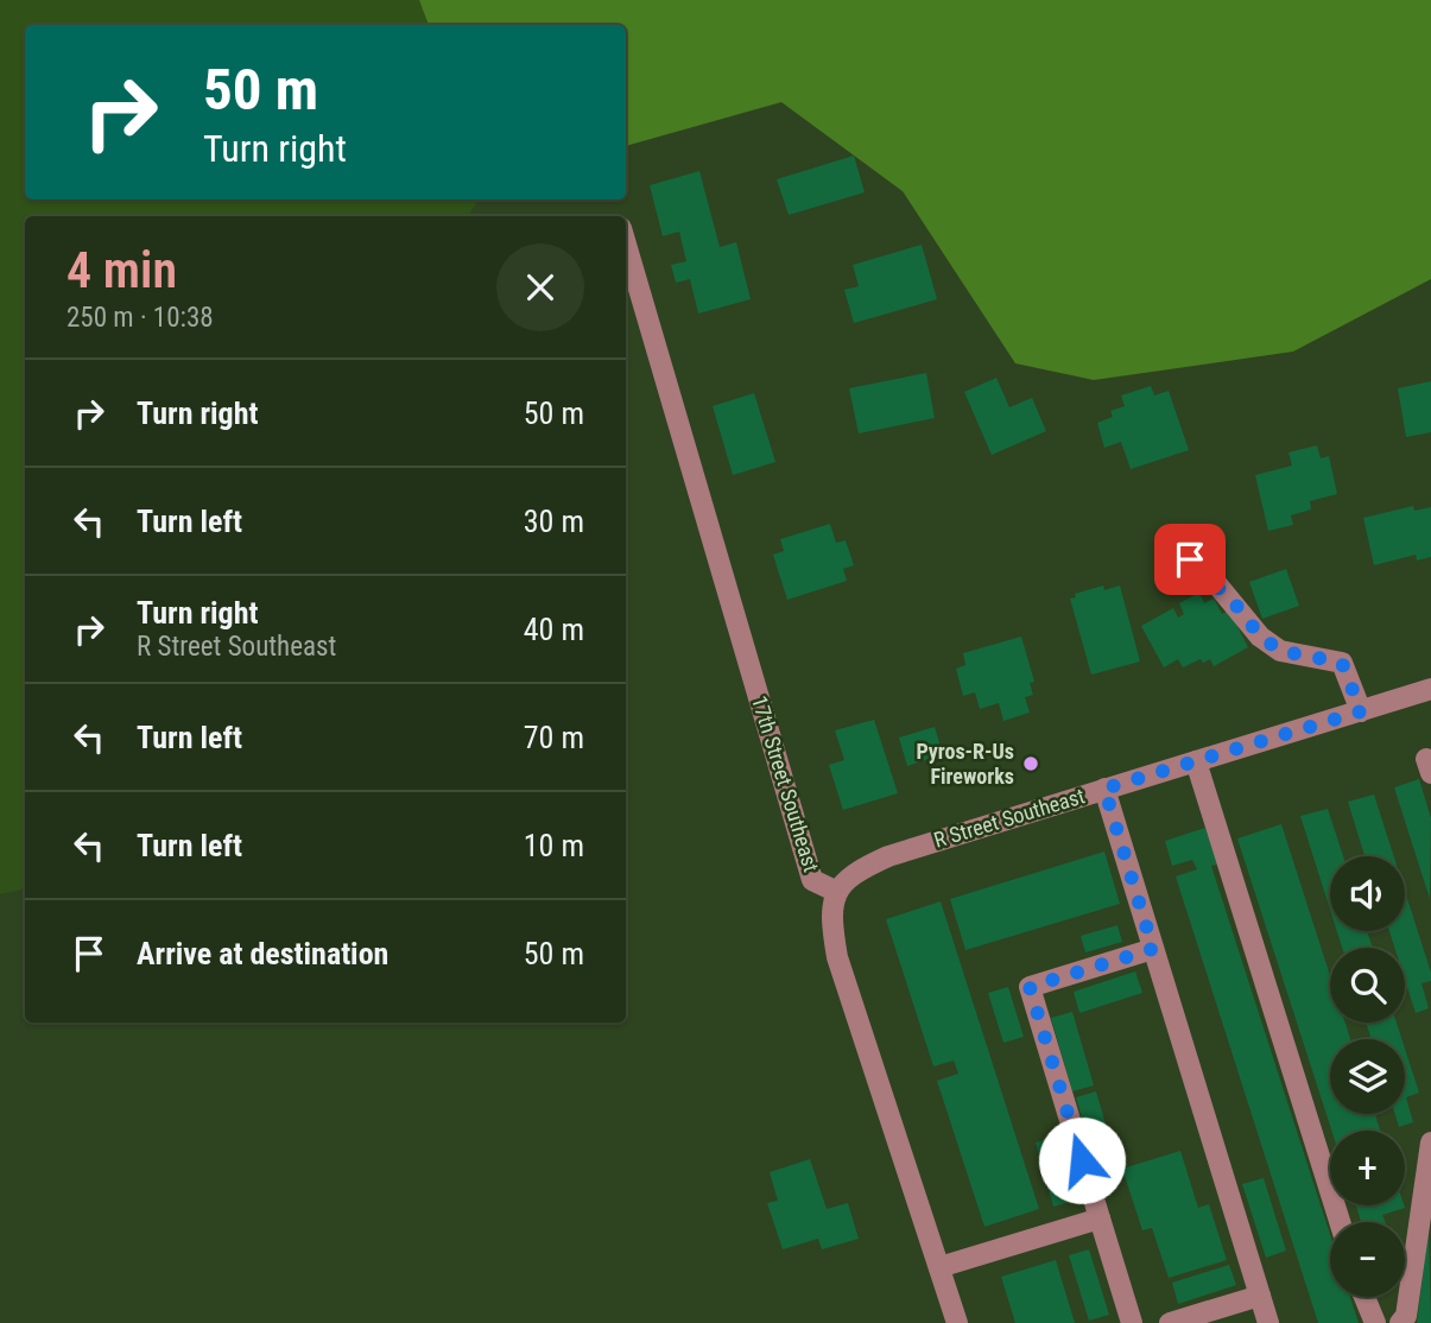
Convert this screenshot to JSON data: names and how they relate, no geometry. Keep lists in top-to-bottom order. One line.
{"streets":{"street":["17th Street Southeast","R Street Southeast"]},"crossings":[["17th Street Southeast","R Street Southeast"]],"places":["Pyros-R-Us Fireworks"],"page":{"turn":["50 m","Turn right"],"heading":["4 min","250 m · 10:38"],"list":[{"name":"Turn right","value":"50 m"},{"name":"Turn left","value":"30 m"},{"name":"Turn right","note":"R Street Southeast","value":"40 m"},{"name":"Turn left","value":"70 m"},{"name":"Turn left","value":"10 m"},{"name":"Arrive at destination","value":"50 m"}],"map_buttons":["+","−"]}}
